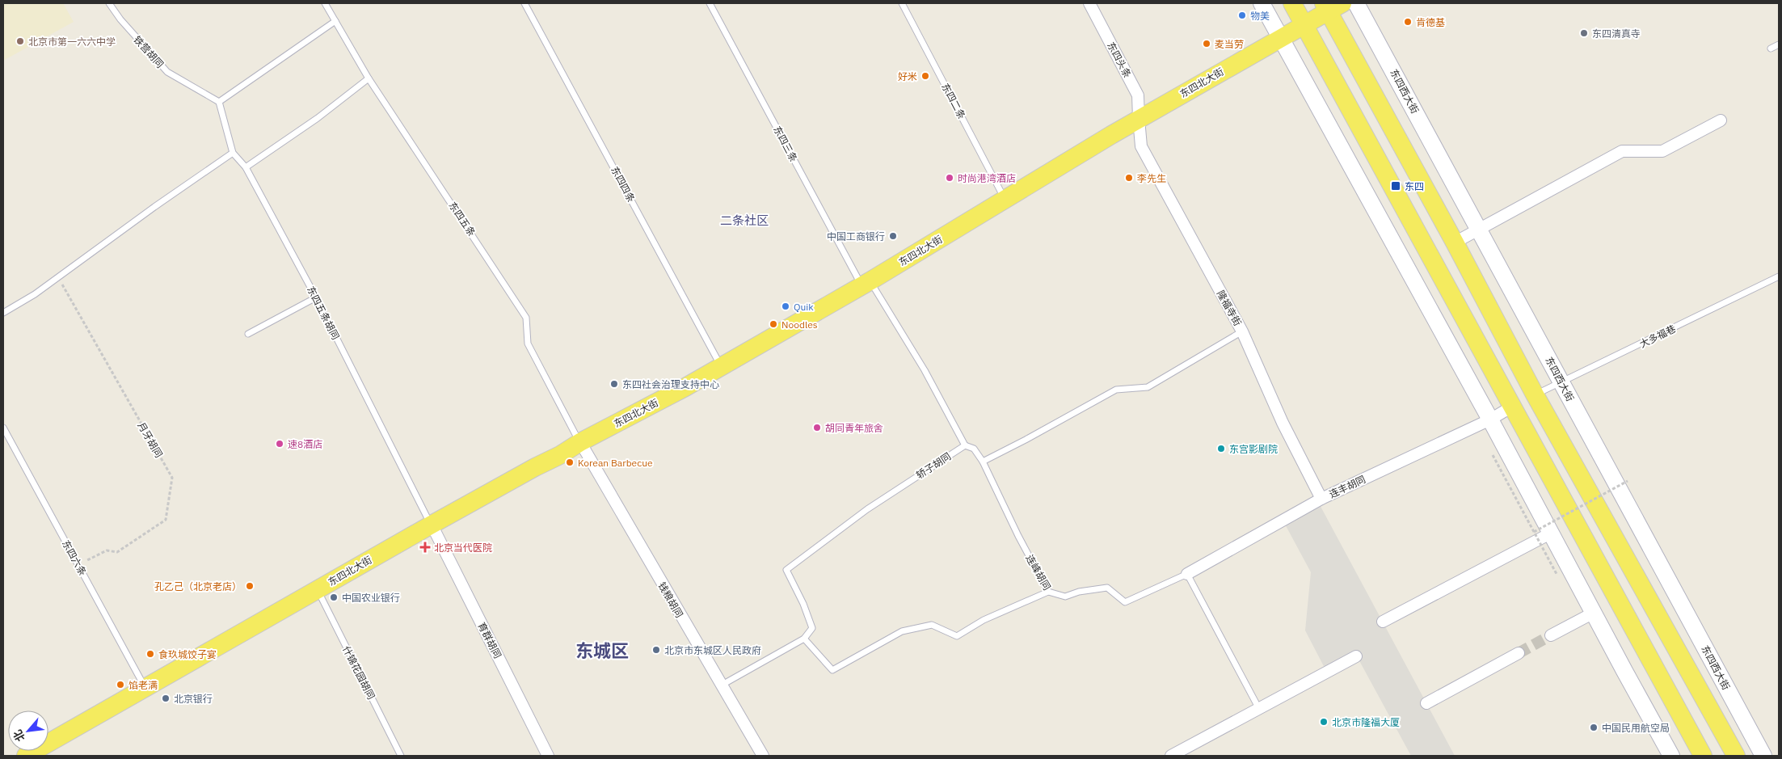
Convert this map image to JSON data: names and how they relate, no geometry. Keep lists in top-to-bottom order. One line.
{"streets":{"main road":["东四北大街"],"street":["东四头条","东四西大街","隆福寺街","连丰胡同","钱粮胡同","育群胡同"],"lane":["铁营胡同","东四二条","东四三条","东四四条","东四五条","东四五条胡同","大多福巷","轿子胡同","东四六条","连峰胡同","什锦花园胡同"],"path":["月牙胡同"]},"crossings":[["铁营胡同","东四五条胡同"],["东四头条","东四北大街"],["东四头条","隆福寺街"],["东四北大街","东四二条"],["东四北大街","东四三条"],["东四北大街","东四四条"],["东四北大街","东四五条"],["东四北大街","隆福寺街"],["东四北大街","东四五条胡同"],["东四北大街","东四六条"],["东四北大街","钱粮胡同"],["东四北大街","育群胡同"],["东四北大街","什锦花园胡同"],["东四西大街","大多福巷"],["东四三条","轿子胡同"],["东四五条","钱粮胡同"],["隆福寺街","连丰胡同"],["东四五条胡同","育群胡同"],["月牙胡同","东四六条"],["连丰胡同","连峰胡同"]],"districts":["二条社区","东城区"],"places":{"other":["物美","肯德基","东四清真寺","北京市第一六六中学","麦当劳","好米","时尚港湾酒店","李先生","中国工商银行","Quik","Noodles","东四社会治理支持中心","胡同青年旅舍","速8酒店","东宫影剧院","Korean Barbecue","孔乙己（北京老店）","中国农业银行","北京市东城区人民政府","食玖城饺子宴","馅老满","北京银行","北京市隆福大厦","中国民用航空局"],"transit":["东四"],"health":["北京当代医院"]},"north":"bottom left"}
